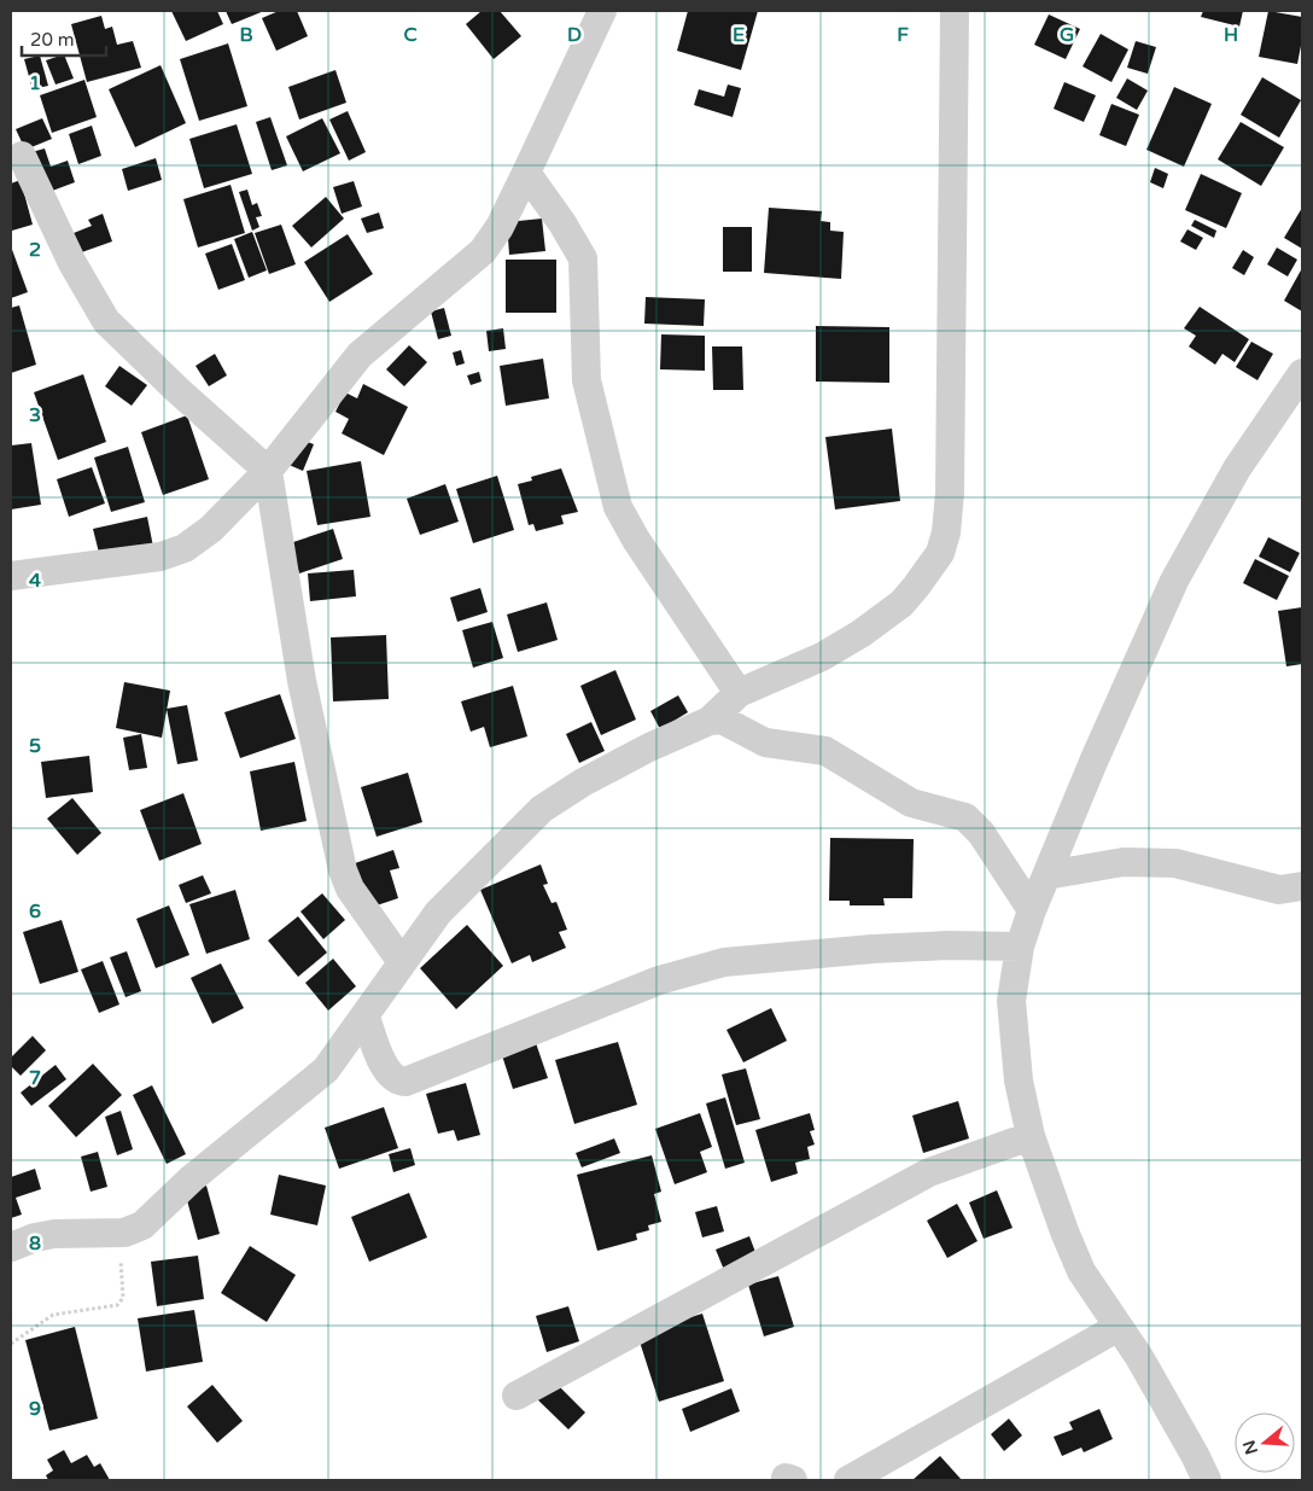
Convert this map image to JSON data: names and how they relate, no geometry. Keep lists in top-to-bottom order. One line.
{"scale_bar":"20 m","north":"left","grid":{"columns":["B","C","D","E","F","G","H"],"rows":["1","2","3","4","5","6","7","8","9"]}}
